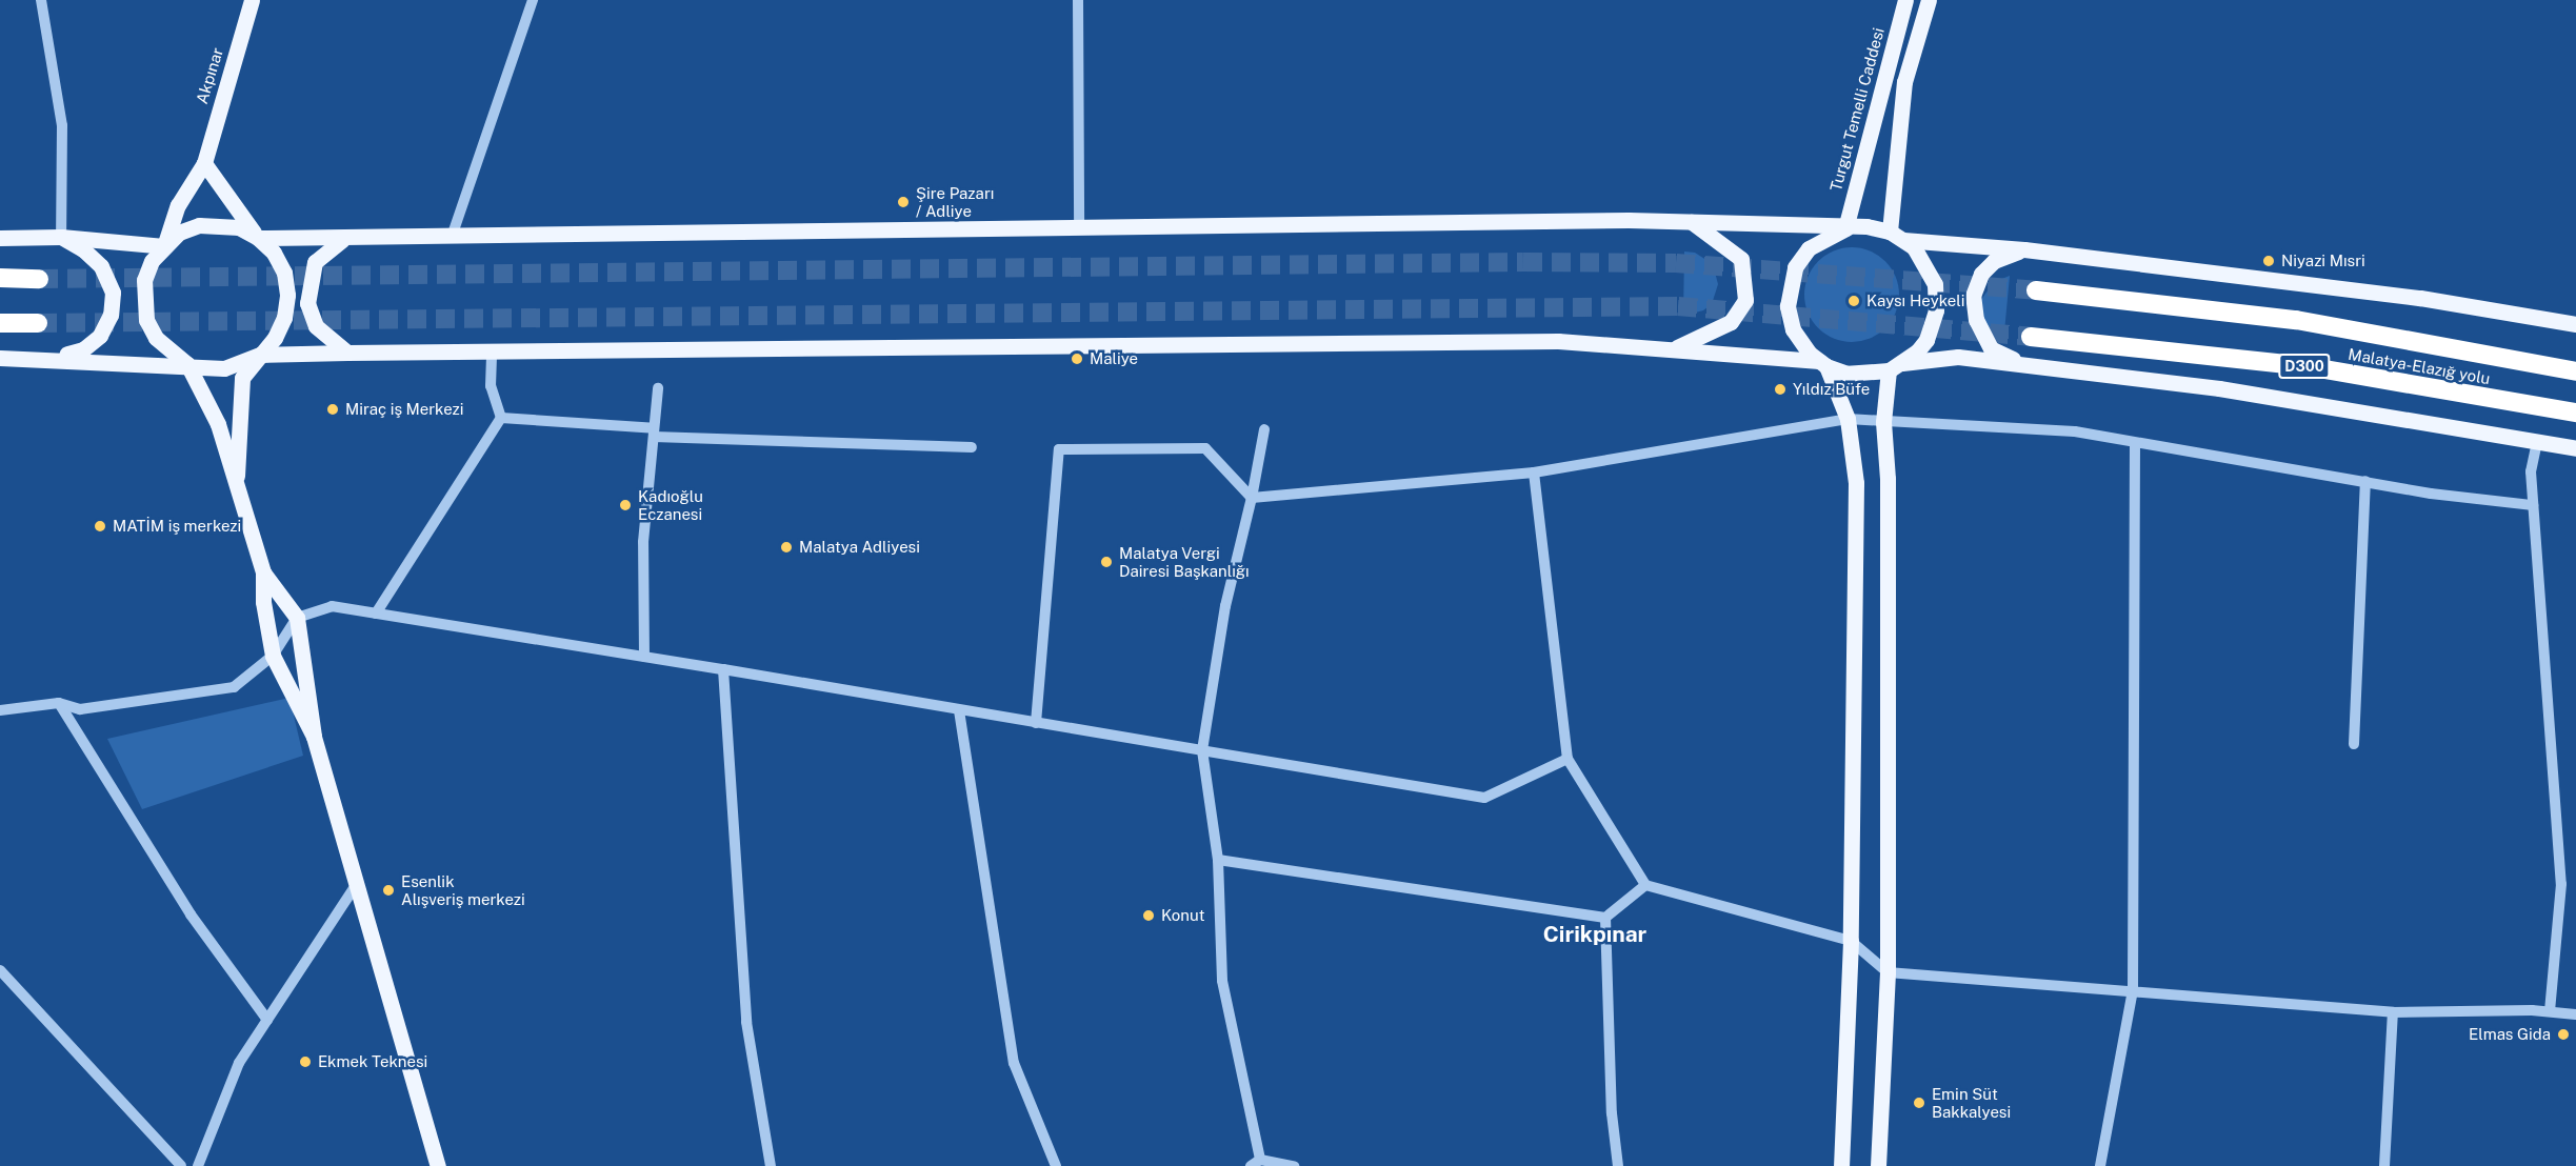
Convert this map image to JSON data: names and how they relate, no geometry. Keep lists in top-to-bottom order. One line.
{"streets":{"highway":["D300","Malatya-Elazığ yolu"],"main road":["Akpınar","Turgut Temelli Caddesi"]},"districts":["Cirikpınar"],"places":["Şire Pazarı / Adliye","Niyazi Mısri","Kaysı Heykeli","Maliye","Yıldız Büfe","Miraç iş Merkezi","Kadıoğlu Eczanesi","MATİM iş merkezi","Malatya Adliyesi","Malatya Vergi Dairesi Başkanlığı","Esenlik Alışveriş merkezi","Konut","Elmas Gida","Ekmek Teknesi","Emin Süt Bakkalyesi"]}
